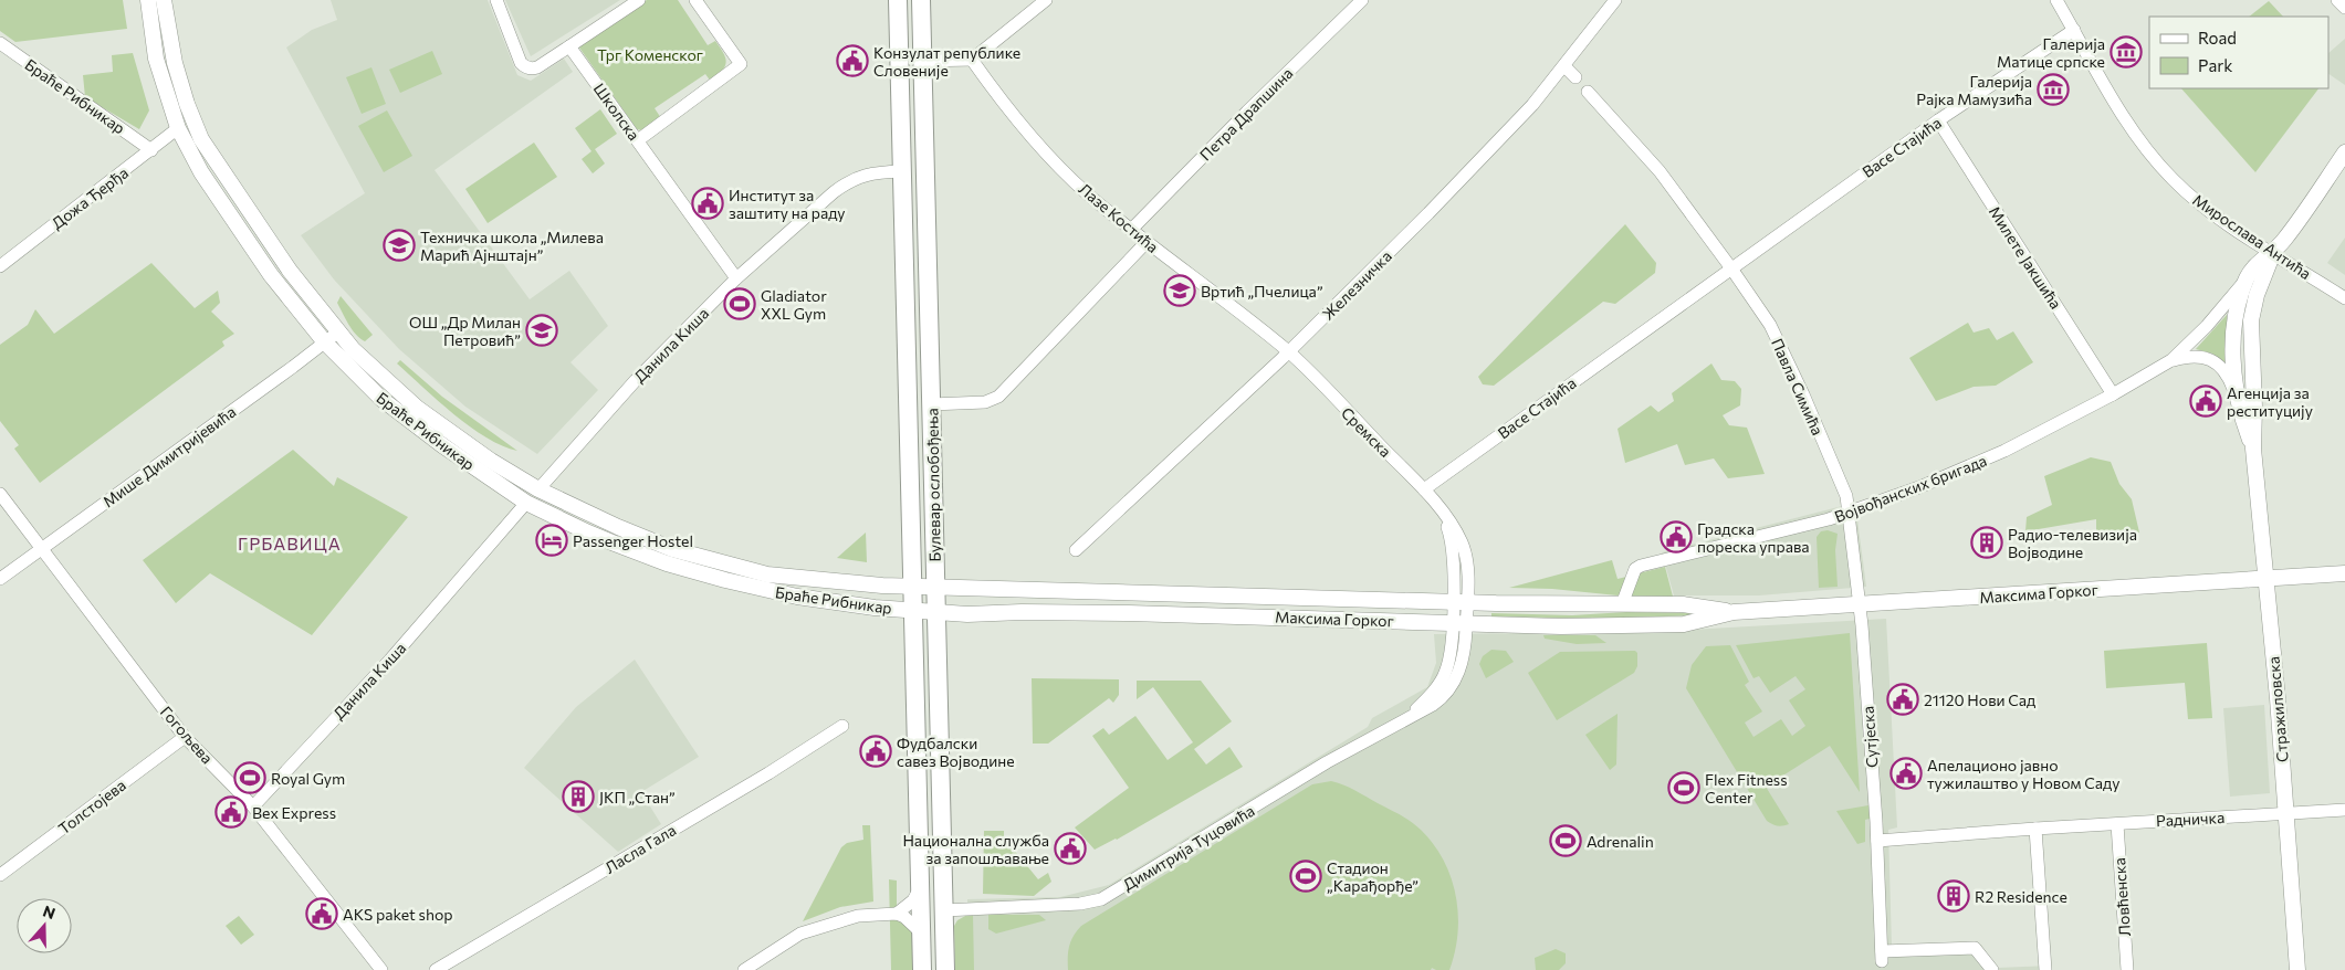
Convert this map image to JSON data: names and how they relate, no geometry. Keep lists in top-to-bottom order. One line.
{"streets":{"main road":["Булевар ослобођења"],"street":["Браће Рибникар","Школска","Петра Драпшина","Васе Стајића","Дожа Ђерђа","Лазе Костића","Мирослава Антића","Милете Јакшића","Железничка","Данила Киша","Павла Симића","Сремска","Мише Димитријевића","Војвођанских бригада","Максима Горког","Стражиловска","Гогољева","Сутјеска","Толстојева","Радничка","Димитрија Туцовића","Ласла Гала","Ловћенска"]},"crossings":[["Браће Рибникар","Дожа Ђерђа"],["Браће Рибникар","Данила Киша"],["Браће Рибникар","Мише Димитријевића"],["Браће Рибникар","Булевар ослобођења"],["Браће Рибникар","Максима Горког"],["Школска","Данила Киша"],["Петра Драпшина","Лазе Костића"],["Васе Стајића","Мирослава Антића"],["Васе Стајића","Милете Јакшића"],["Васе Стајића","Павла Симића"],["Васе Стајића","Сремска"],["Лазе Костића","Железничка"],["Лазе Костића","Сремска"],["Мирослава Антића","Стражиловска"],["Милете Јакшића","Војвођанских бригада"],["Железничка","Сремска"],["Данила Киша","Булевар ослобођења"],["Данила Киша","Гогољева"],["Павла Симића","Војвођанских бригада"],["Павла Симића","Сутјеска"],["Сремска","Максима Горког"],["Сремска","Димитрија Туцовића"],["Мише Димитријевића","Гогољева"],["Булевар ослобођења","Максима Горког"],["Булевар ослобођења","Димитрија Туцовића"],["Војвођанских бригада","Максима Горког"],["Војвођанских бригада","Стражиловска"],["Војвођанских бригада","Сутјеска"],["Максима Горког","Стражиловска"],["Максима Горког","Сутјеска"],["Максима Горког","Димитрија Туцовића"],["Стражиловска","Радничка"],["Гогољева","Толстојева"],["Сутјеска","Радничка"],["Радничка","Ловћенска"]],"districts":["ГРБАВИЦА"],"parks":["Трг Коменског"],"places":{"museum":["Галерија Матице српске","Галерија Рајка Мамузића"],"public building":["Конзулат републике Словеније","Институт за заштиту на раду","Агенција за реституцију","Градска пореска управа","21120 Нови Сад","Фудбалски савез Војводине","Апелационо јавно тужилаштво у Новом Саду","Bex Express","Национална служба за запошљавање","AKS paket shop"],"school or university":["Техничка школа „Милева Марић Ајнштајн”","Вртић „Пчелица”","ОШ „Др Милан Петровић”"],"sports":["Gladiator XXL Gym","Royal Gym","Flex Fitness Center","Adrenalin","Стадион „Карађорђе”"],"hotel":["Passenger Hostel"],"building":["Радио-телевизија Војводине","ЈКП „Стан”","R2 Residence"]},"legend":["Road","Park"],"north":"top"}
